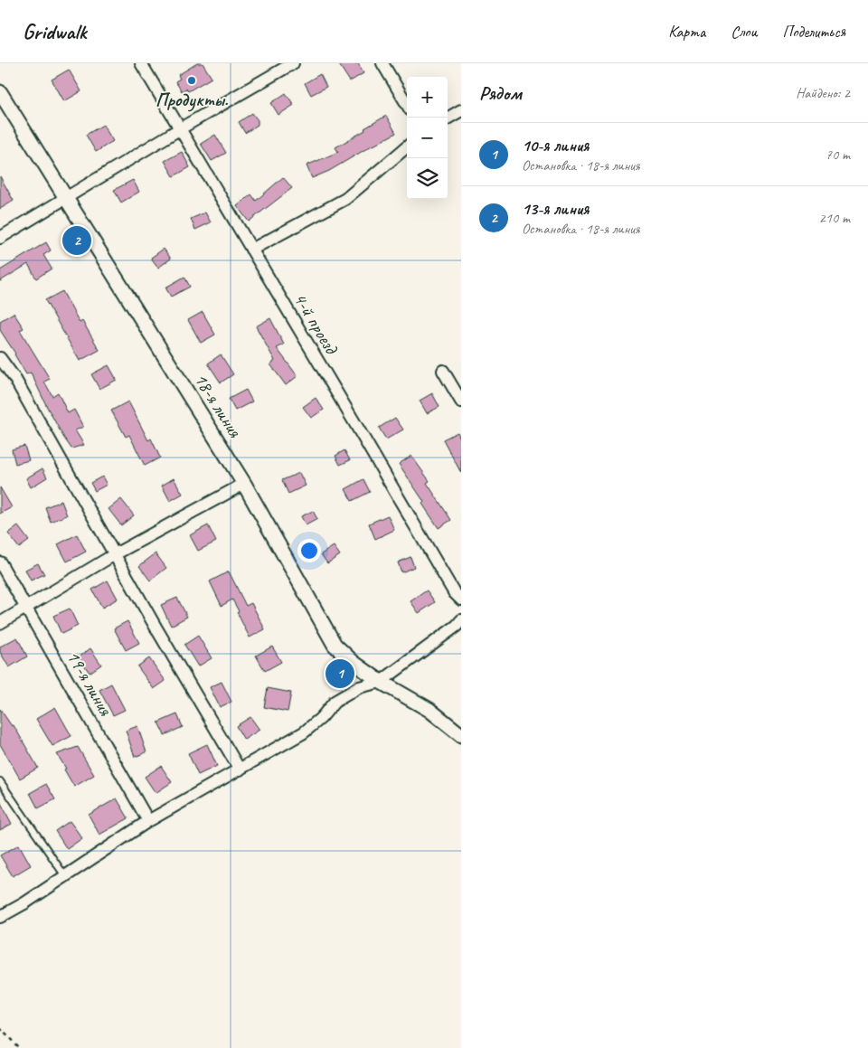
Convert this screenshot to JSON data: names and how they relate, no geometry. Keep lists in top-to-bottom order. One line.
{"streets":{"street":["4-й проезд","18-я линия","19-я линия"]},"places":["Продукты."],"page":{"header":"Gridwalk","nav":["Карта","Слои","Поделиться"],"heading":["Рядом","Найдено: 2"],"map_buttons":["+","−"],"list":[{"mark":"1","name":"10-я линия","note":"Остановка · 18-я линия","value":"70 m"},{"mark":"2","name":"13-я линия","note":"Остановка · 18-я линия","value":"210 m"}],"pins":["2","1"]}}
